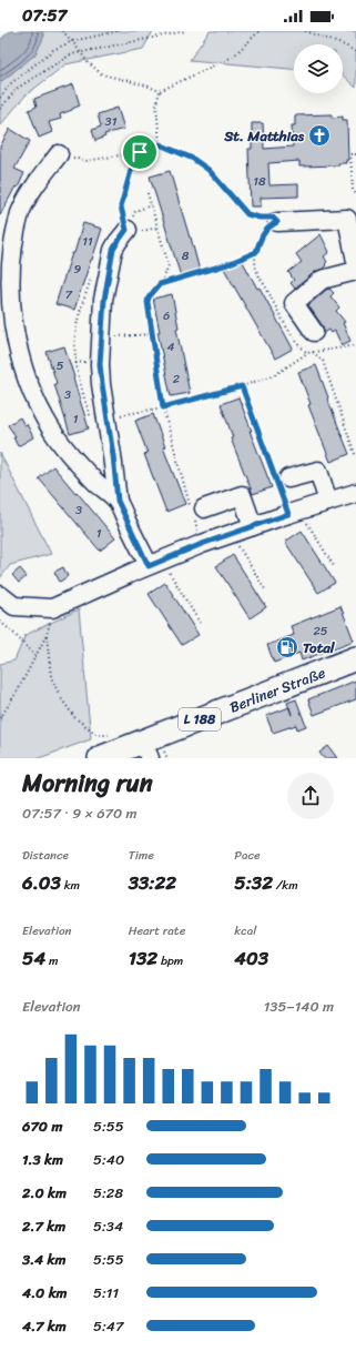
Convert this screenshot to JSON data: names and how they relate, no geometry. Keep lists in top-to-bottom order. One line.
{"streets":{"main road":["Berliner Straße","L 188"]},"places":{"church":["St. Matthias"],"fuel station":["Total"]},"house_numbers":["31","18","11","8","9","7","6","4","5","2","3","1","3","1","25"],"page":{"status":"07:57","heading":["Morning run","07:57 · 9 × 670 m"],"stats":[["Distance","6.03 km"],["Time","33:22"],["Pace","5:32 /km"],["Elevation","54 m"],["Heart rate","132 bpm"],["kcal","403"]],"chart":["Elevation","135–140 m"],"list":[{"name":"670 m","note":"5:55"},{"name":"1.3 km","note":"5:40"},{"name":"2.0 km","note":"5:28"},{"name":"2.7 km","note":"5:34"},{"name":"3.4 km","note":"5:55"},{"name":"4.0 km","note":"5:11"},{"name":"4.7 km","note":"5:47"}]}}
